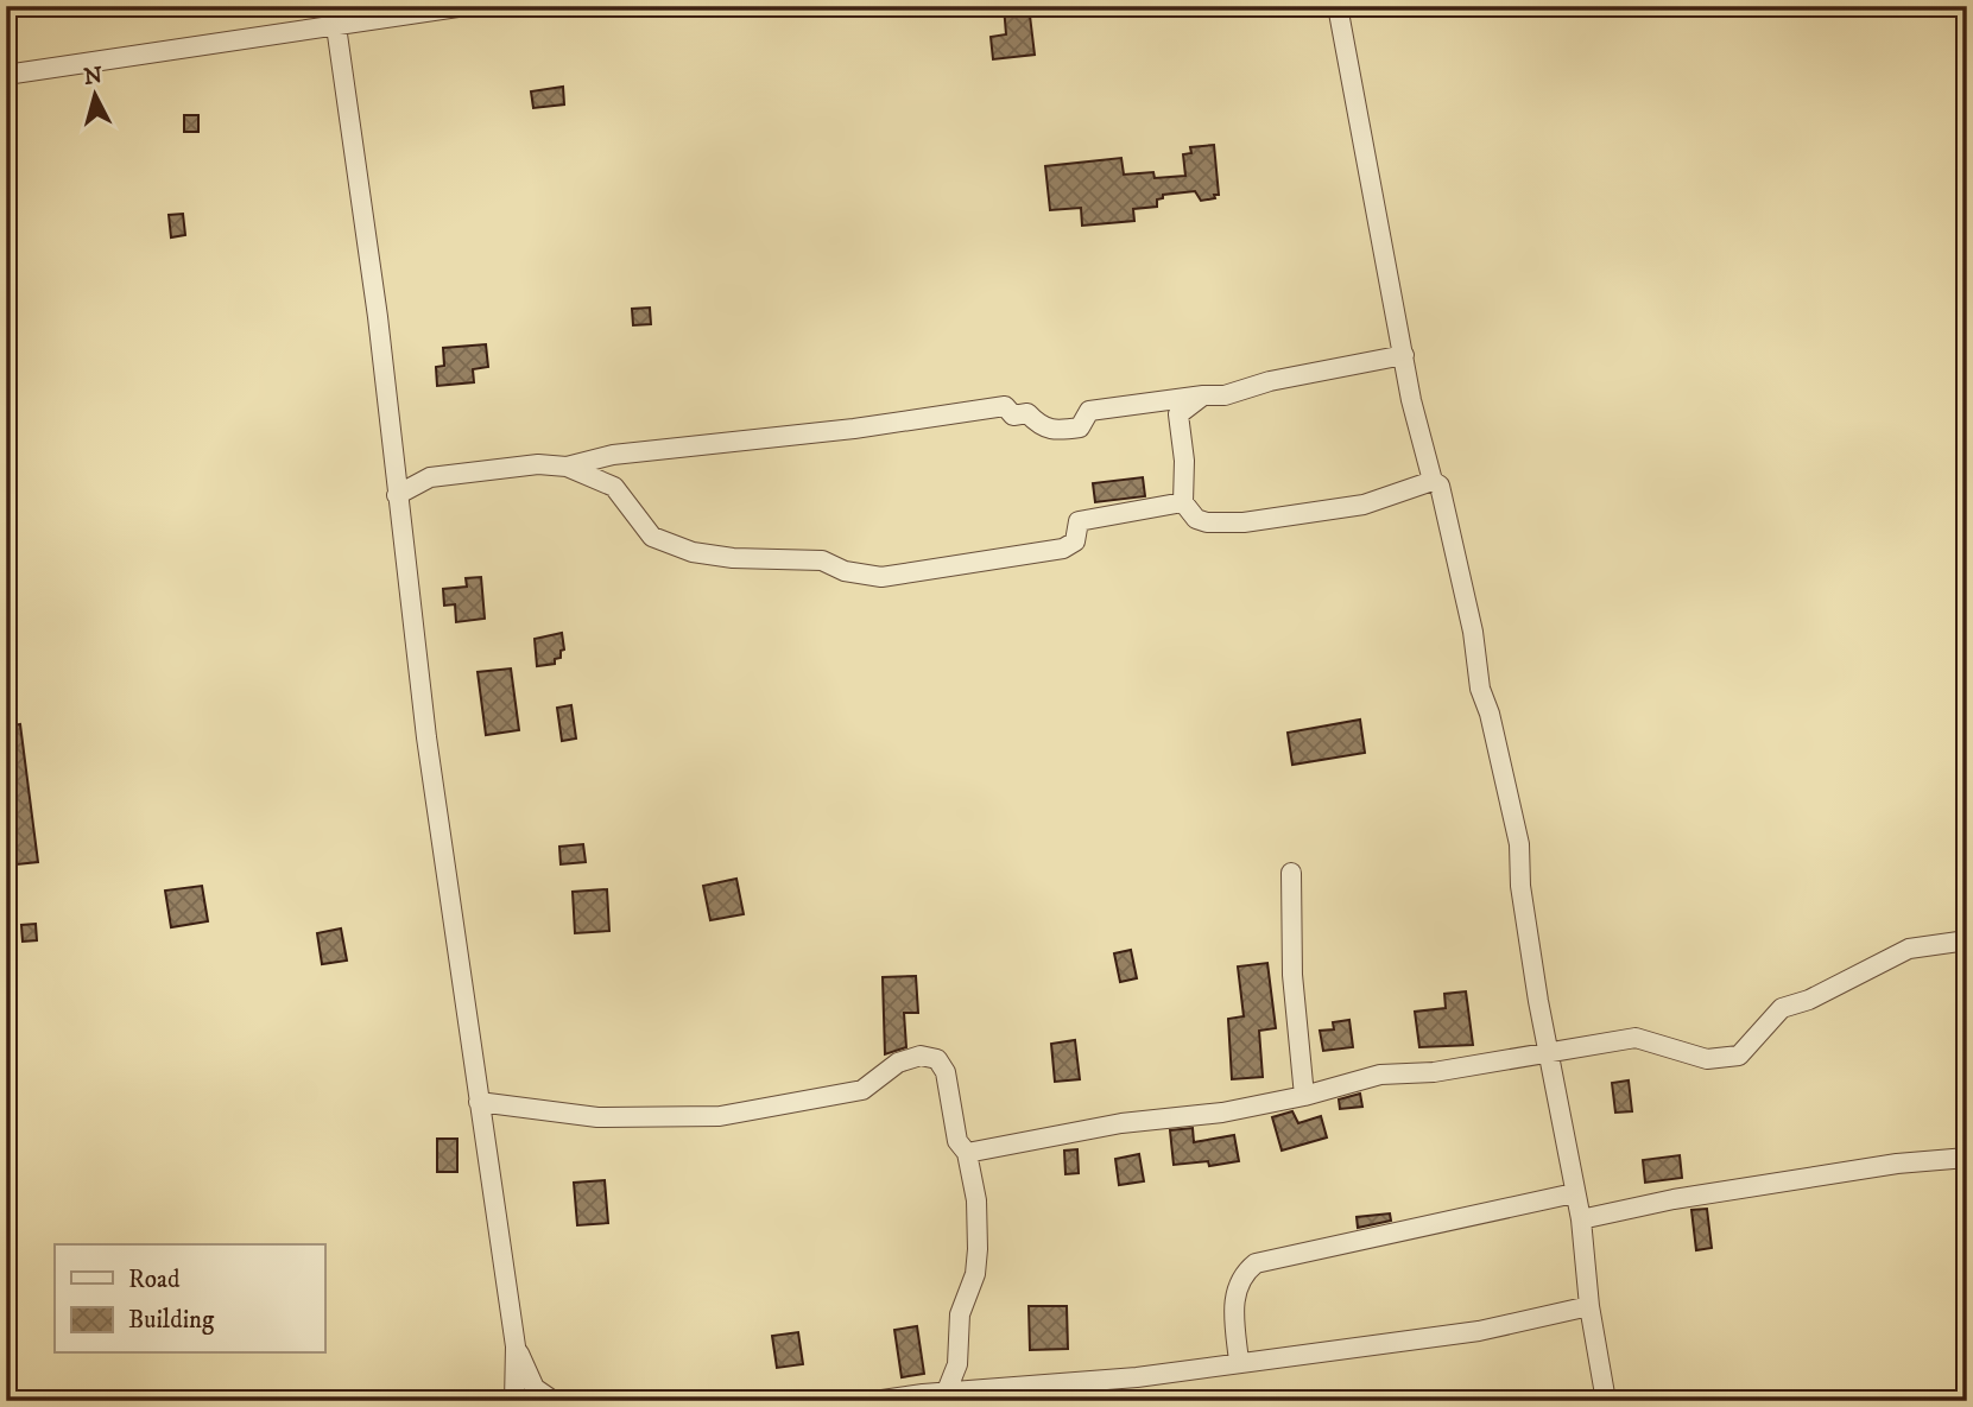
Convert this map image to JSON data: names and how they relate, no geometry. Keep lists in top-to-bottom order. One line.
{"legend":["Road","Building"],"north":"top"}
